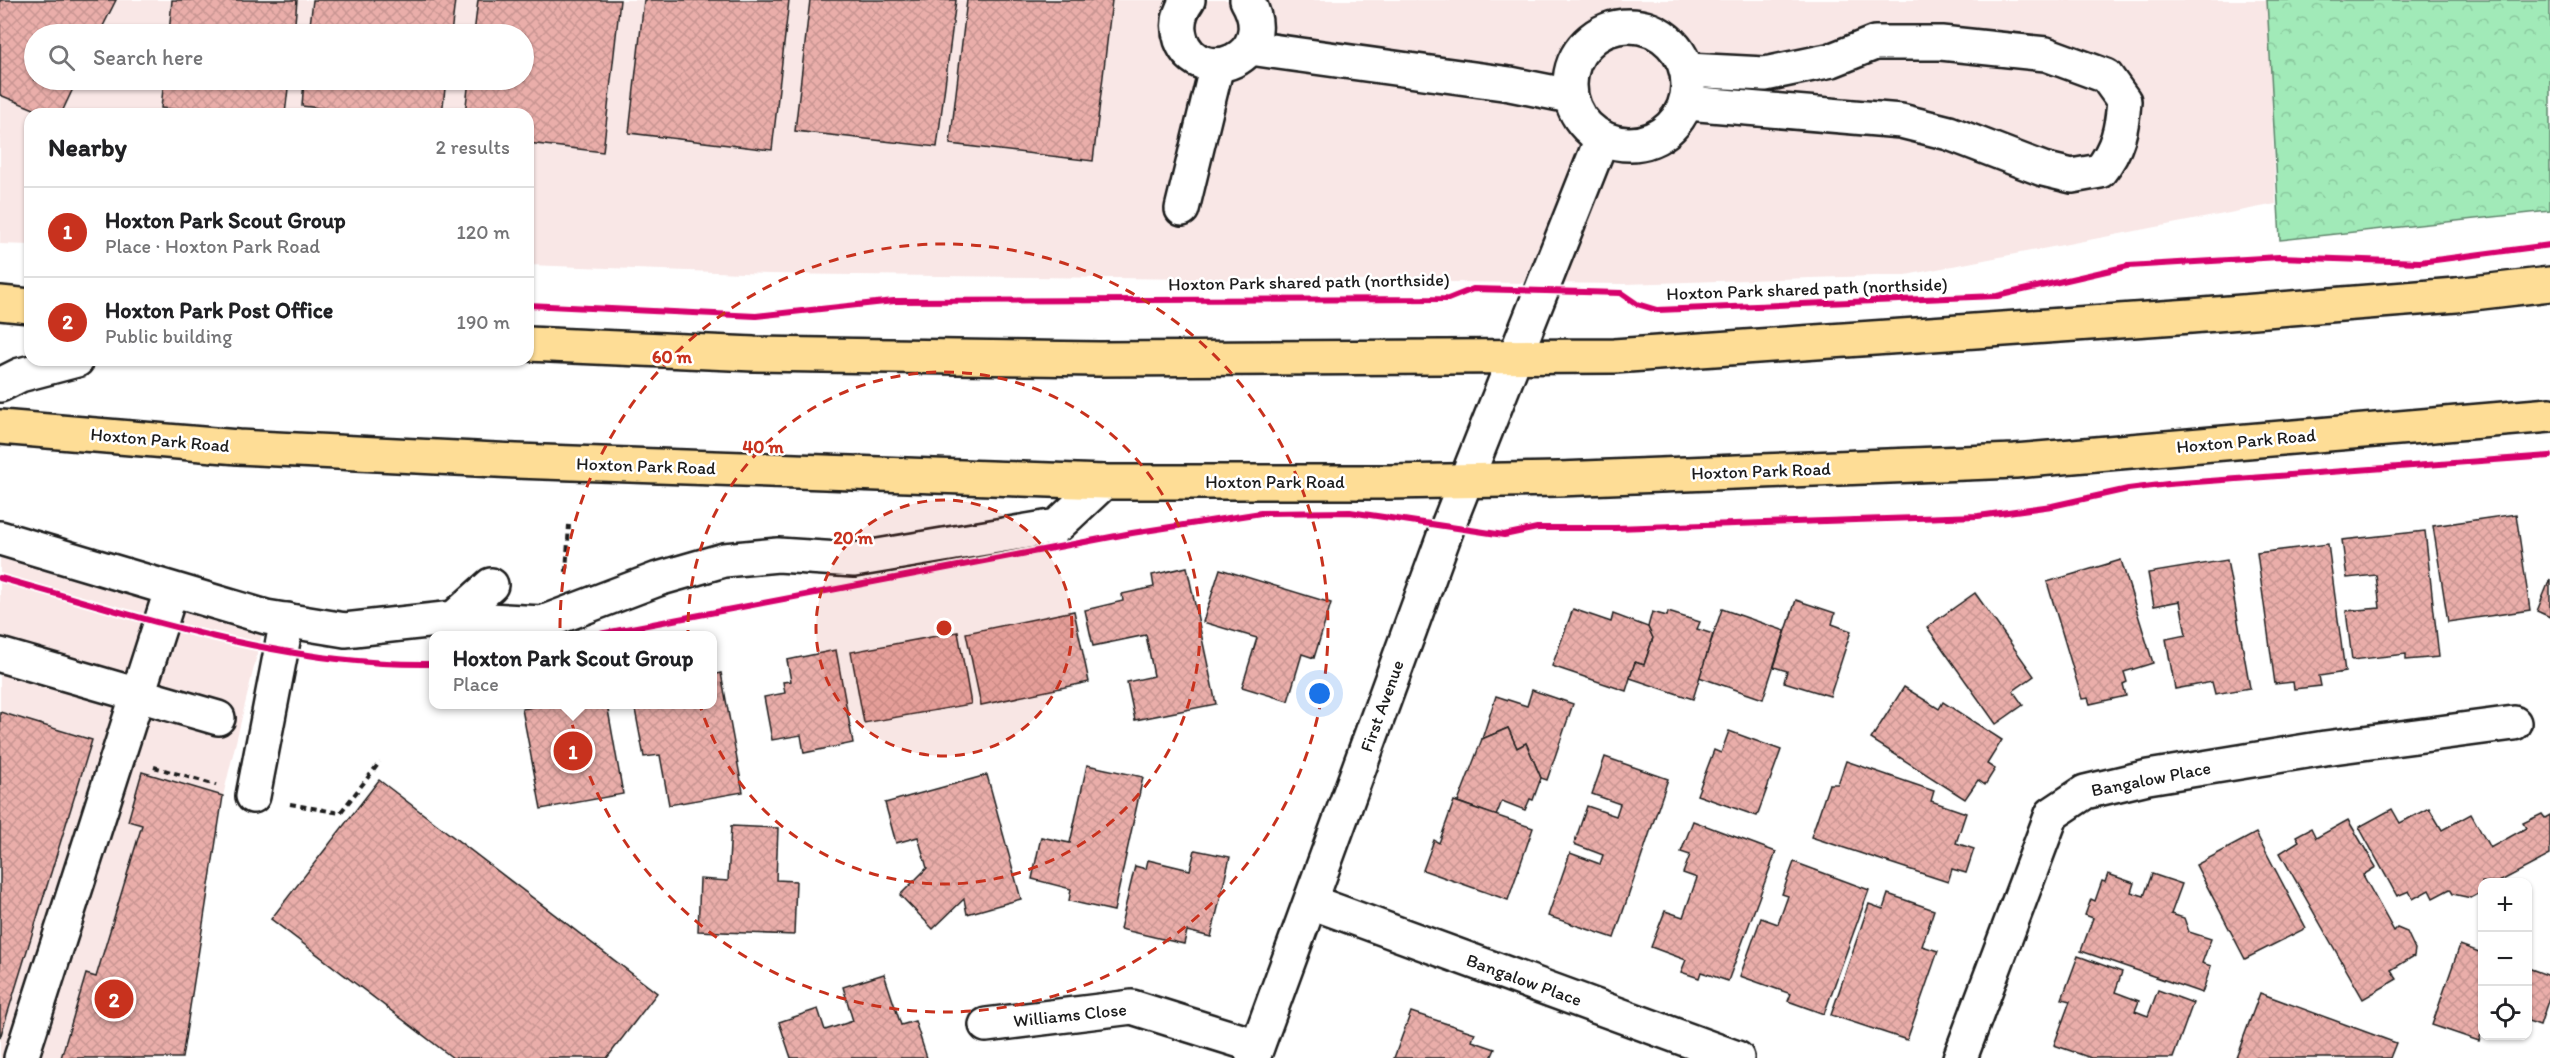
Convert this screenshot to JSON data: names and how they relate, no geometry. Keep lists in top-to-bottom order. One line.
{"streets":{"main road":["Hoxton Park Road"],"street":["First Avenue","Bangalow Place","Williams Close"],"cycle path":["Hoxton Park shared path (northside)"]},"crossings":[["Hoxton Park Road","First Avenue"],["First Avenue","Bangalow Place"],["First Avenue","Williams Close"]],"page":{"search":"Search here","heading":["Nearby","2 results"],"list":[{"mark":"1","name":"Hoxton Park Scout Group","note":"Place · Hoxton Park Road","value":"120 m"},{"mark":"2","name":"Hoxton Park Post Office","note":"Public building","value":"190 m"}],"popup":["Hoxton Park Scout Group","Place"],"pins":["1","2"],"map_buttons":["+","−"]},"rings":["60 m","40 m","20 m"]}
